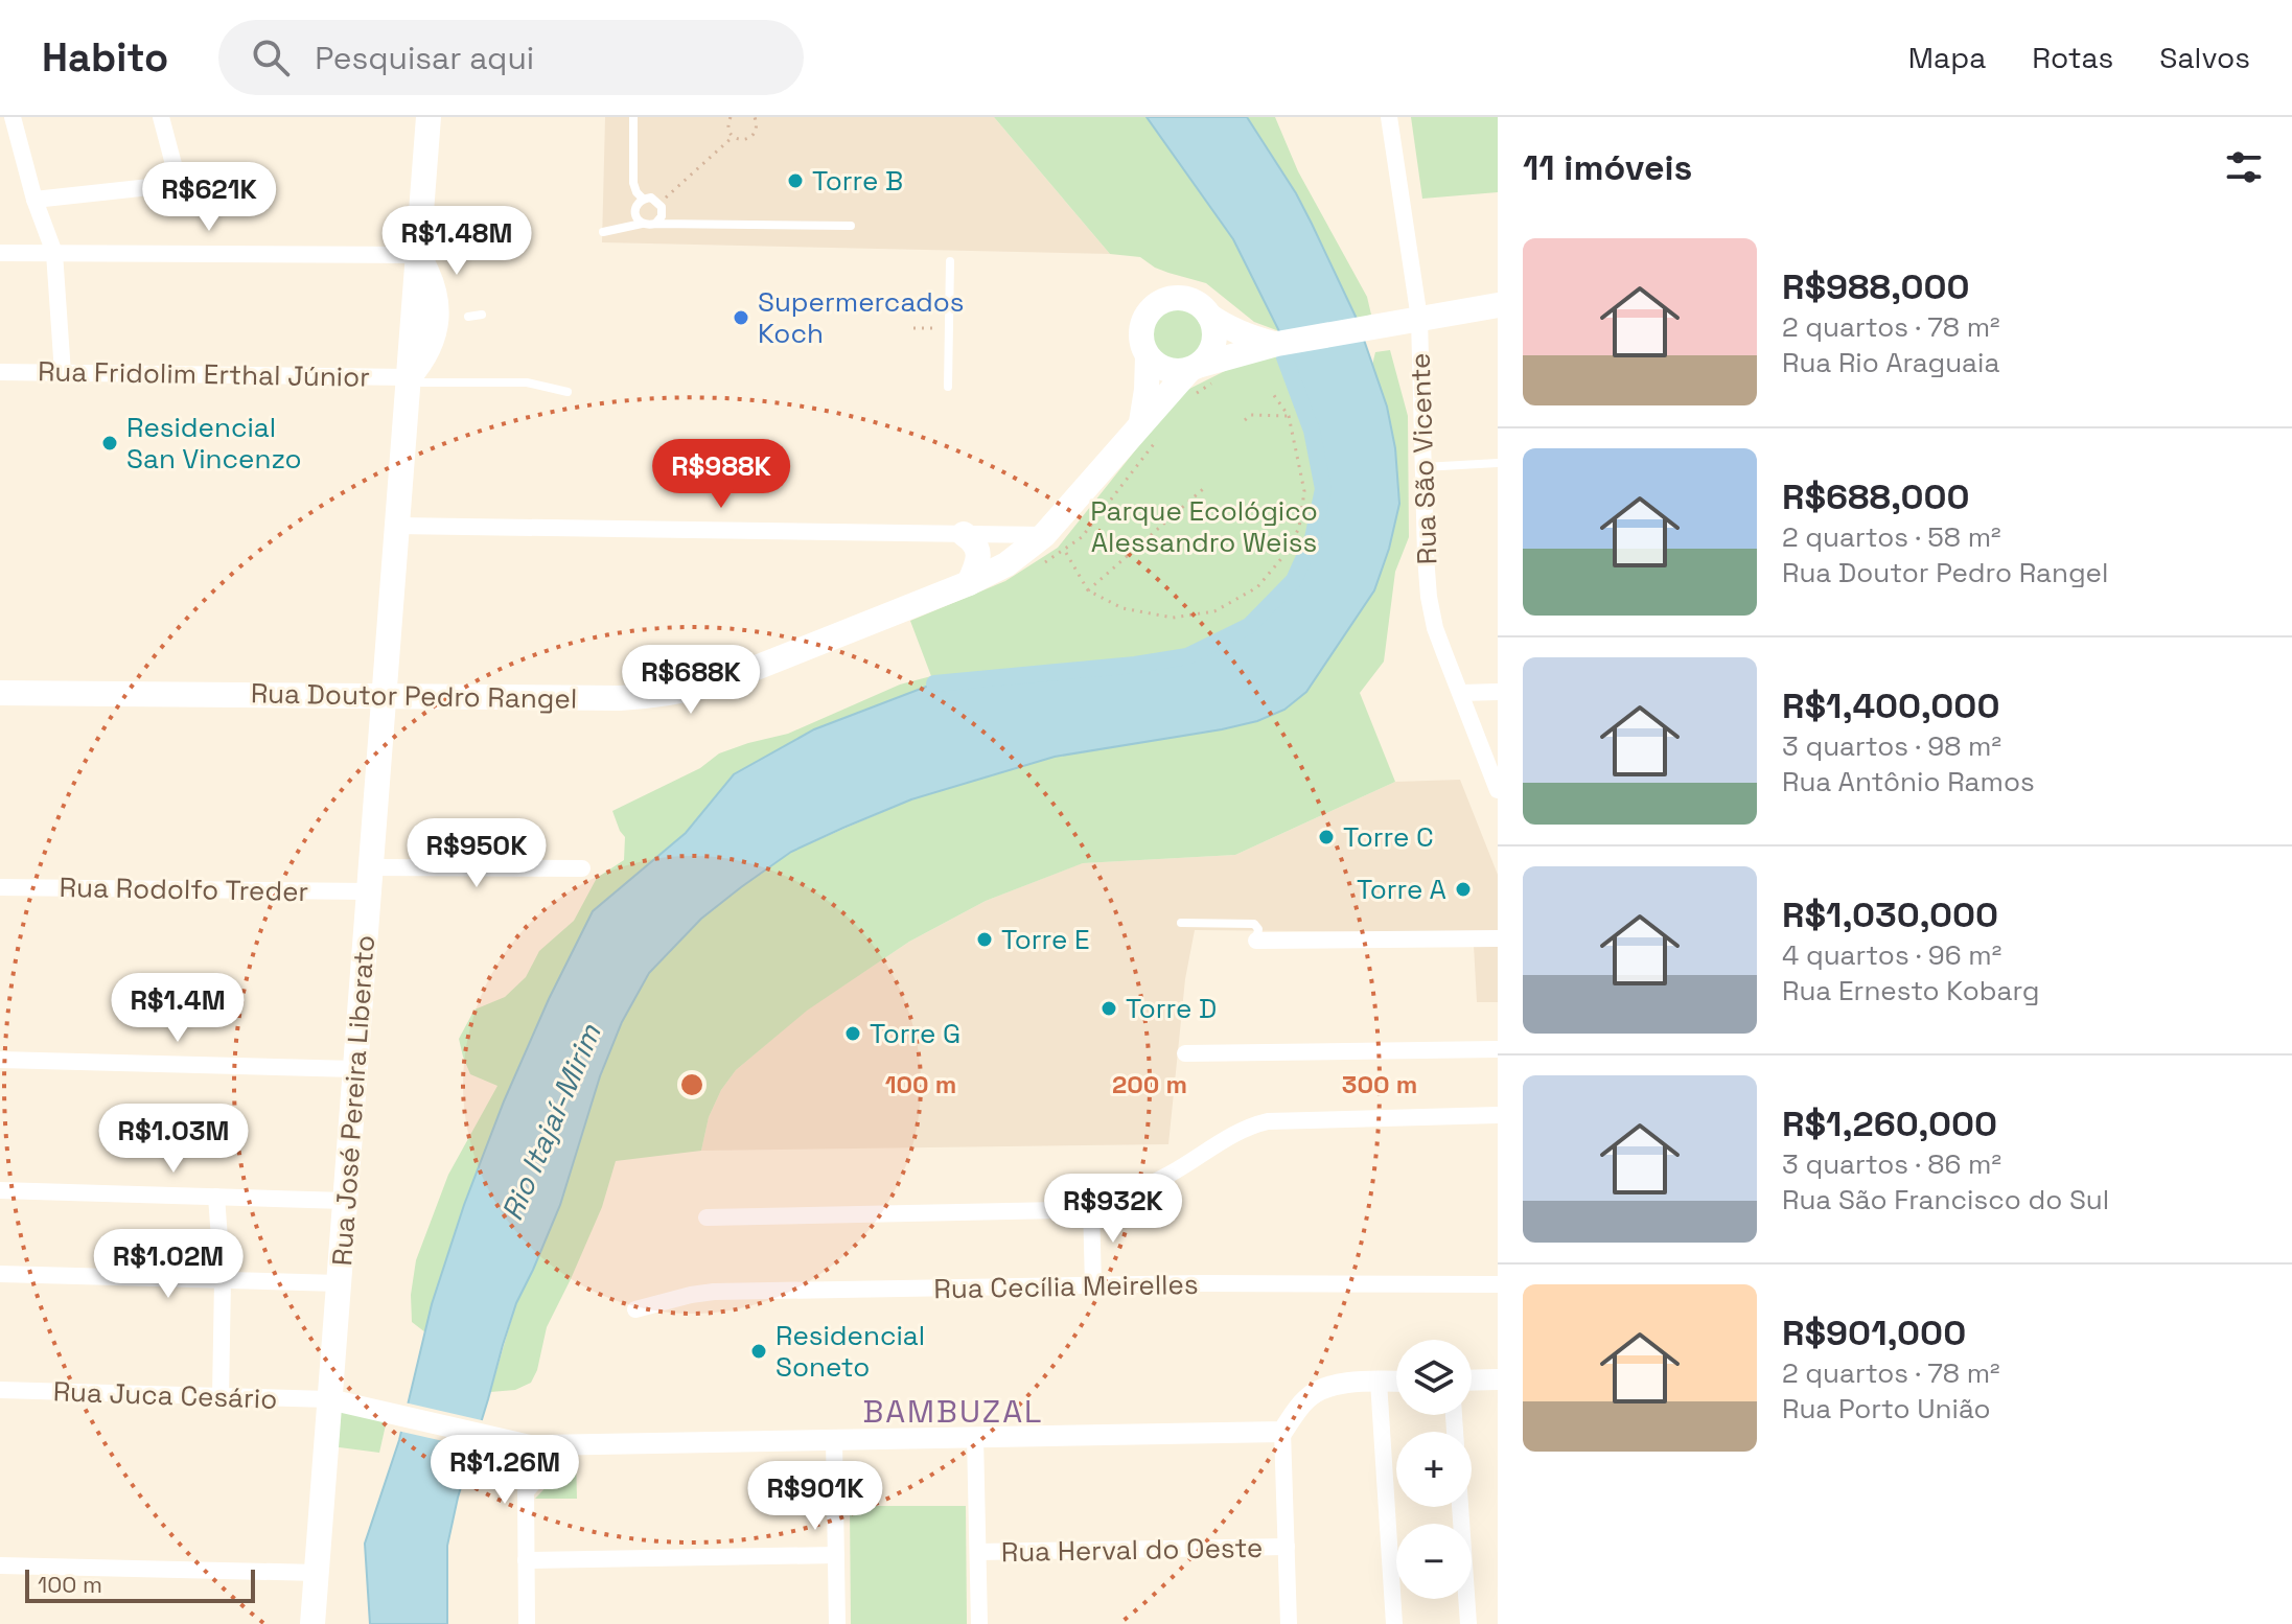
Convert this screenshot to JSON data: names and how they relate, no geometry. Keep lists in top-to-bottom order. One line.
{"streets":{"main road":["Rua Doutor Pedro Rangel","Rua José Pereira Liberato"],"street":["Rua Fridolim Erthal Júnior","Rua São Vicente","Rua Rodolfo Treder","Rua Cecília Meirelles","Rua Juca Cesário","Rua Herval do Oeste"]},"crossings":[["Rua Fridolim Erthal Júnior","Rua José Pereira Liberato"],["Rua Doutor Pedro Rangel","Rua José Pereira Liberato"],["Rua Rodolfo Treder","Rua José Pereira Liberato"],["Rua José Pereira Liberato","Rua Juca Cesário"]],"districts":["BAMBUZAL"],"water":["Rio Itajaí-Mirim"],"parks":["Parque Ecológico Alessandro Weiss"],"places":["Torre B","Supermercados Koch","Residencial San Vincenzo","Torre C","Torre A","Torre E","Torre D","Torre G","Residencial Soneto"],"scale_bar":"100 m","page":{"header":"Habito","search":"Pesquisar aqui","nav":["Mapa","Rotas","Salvos"],"heading":"11 imóveis","price":["R$621K","R$1.48M","R$988K","R$688K","R$950K","R$1.4M","R$1.03M","R$932K","R$1.02M","R$1.26M","R$901K"],"list":[{"name":"R$988,000","note":"2 quartos · 78 m² · Rua Rio Araguaia"},{"name":"R$688,000","note":"2 quartos · 58 m² · Rua Doutor Pedro Rangel"},{"name":"R$1,400,000","note":"3 quartos · 98 m² · Rua Antônio Ramos"},{"name":"R$1,030,000","note":"4 quartos · 96 m² · Rua Ernesto Kobarg"},{"name":"R$1,260,000","note":"3 quartos · 86 m² · Rua São Francisco do Sul"},{"name":"R$901,000","note":"2 quartos · 78 m² · Rua Porto União"}],"map_buttons":["+","−"],"scale":"100 m"},"rings":["100 m","200 m","300 m"]}
